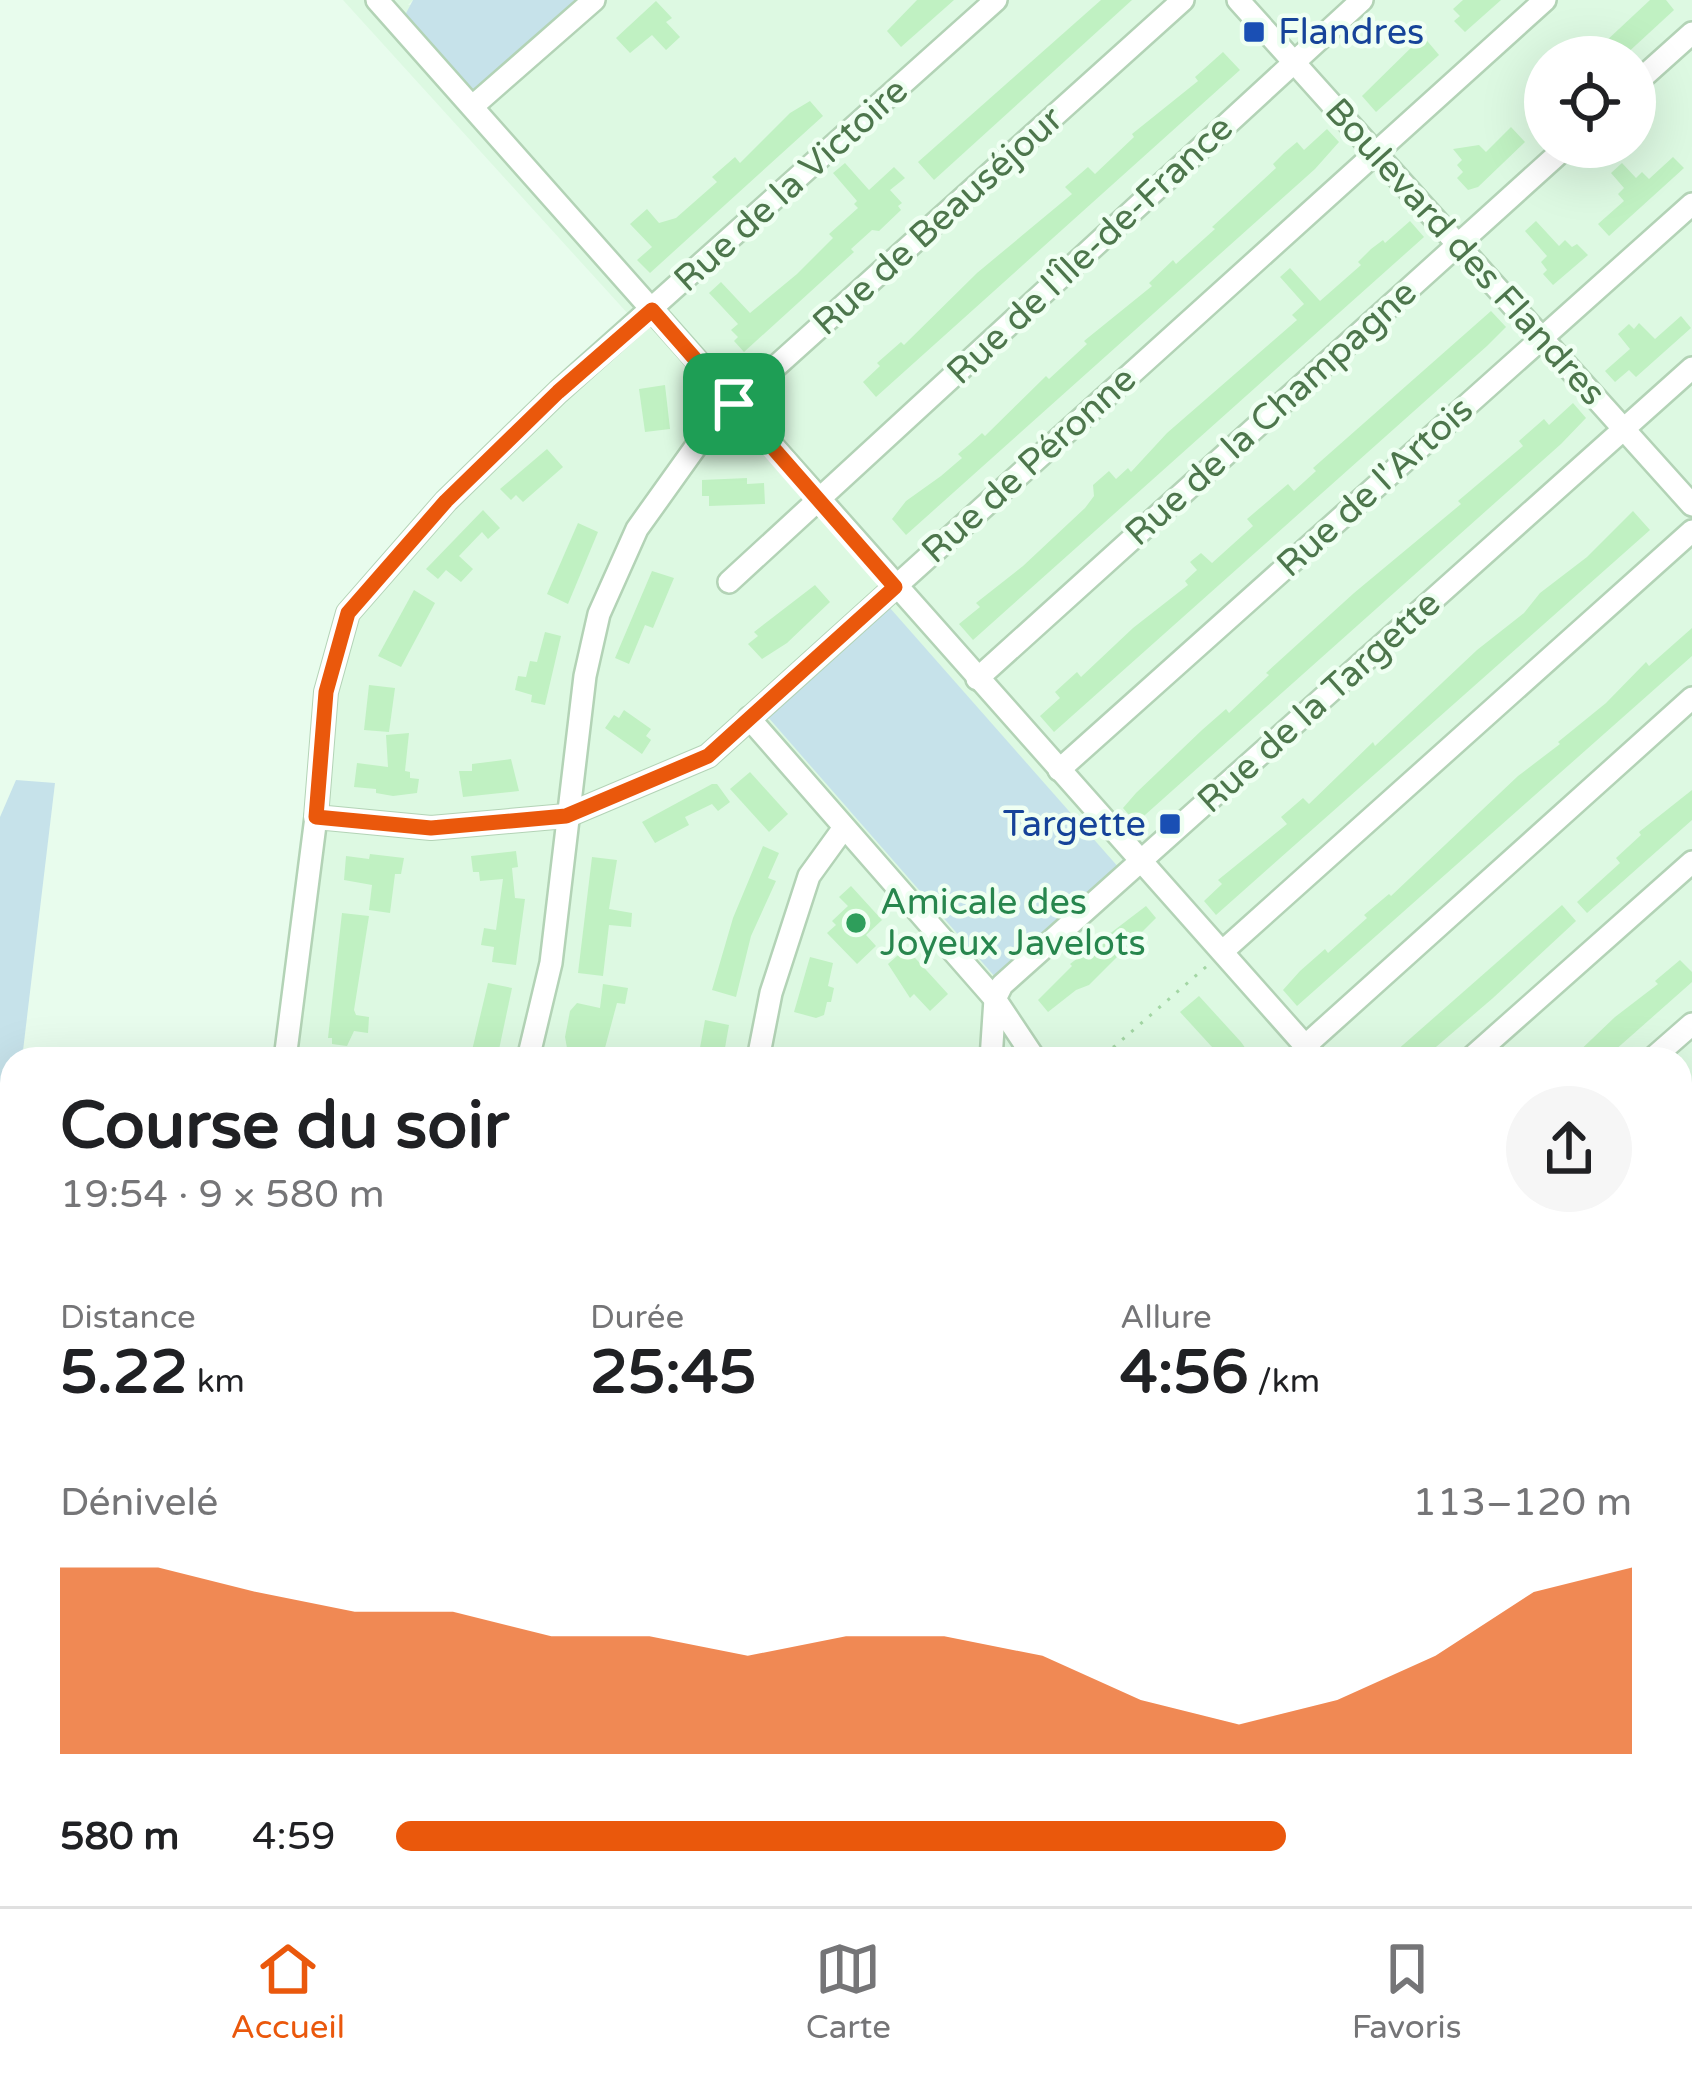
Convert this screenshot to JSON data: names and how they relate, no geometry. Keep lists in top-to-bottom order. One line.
{"streets":{"street":["Rue de la Victoire","Rue de Beauséjour","Rue de l'Île-de-France","Boulevard des Flandres","Rue de la Champagne","Rue de Péronne","Rue de l'Artois","Rue de la Targette"]},"crossings":[["Rue de la Victoire","Rue de Péronne"],["Rue de Beauséjour","Rue de Péronne"],["Rue de l'Île-de-France","Boulevard des Flandres"],["Boulevard des Flandres","Rue de la Champagne"],["Boulevard des Flandres","Rue de Péronne"],["Boulevard des Flandres","Rue de l'Artois"],["Boulevard des Flandres","Rue de la Targette"]],"places":{"transit":["Flandres","Targette"],"other":["Amicale des Joyeux Javelots"]},"page":{"heading":["Course du soir","19:54 · 9 × 580 m"],"stats":[["Distance","5.22 km"],["Durée","25:45"],["Allure","4:56 /km"]],"chart":["Dénivelé","113–120 m"],"list":[{"name":"580 m","note":"4:59"}],"tabs":["Accueil","Carte","Favoris"]}}
